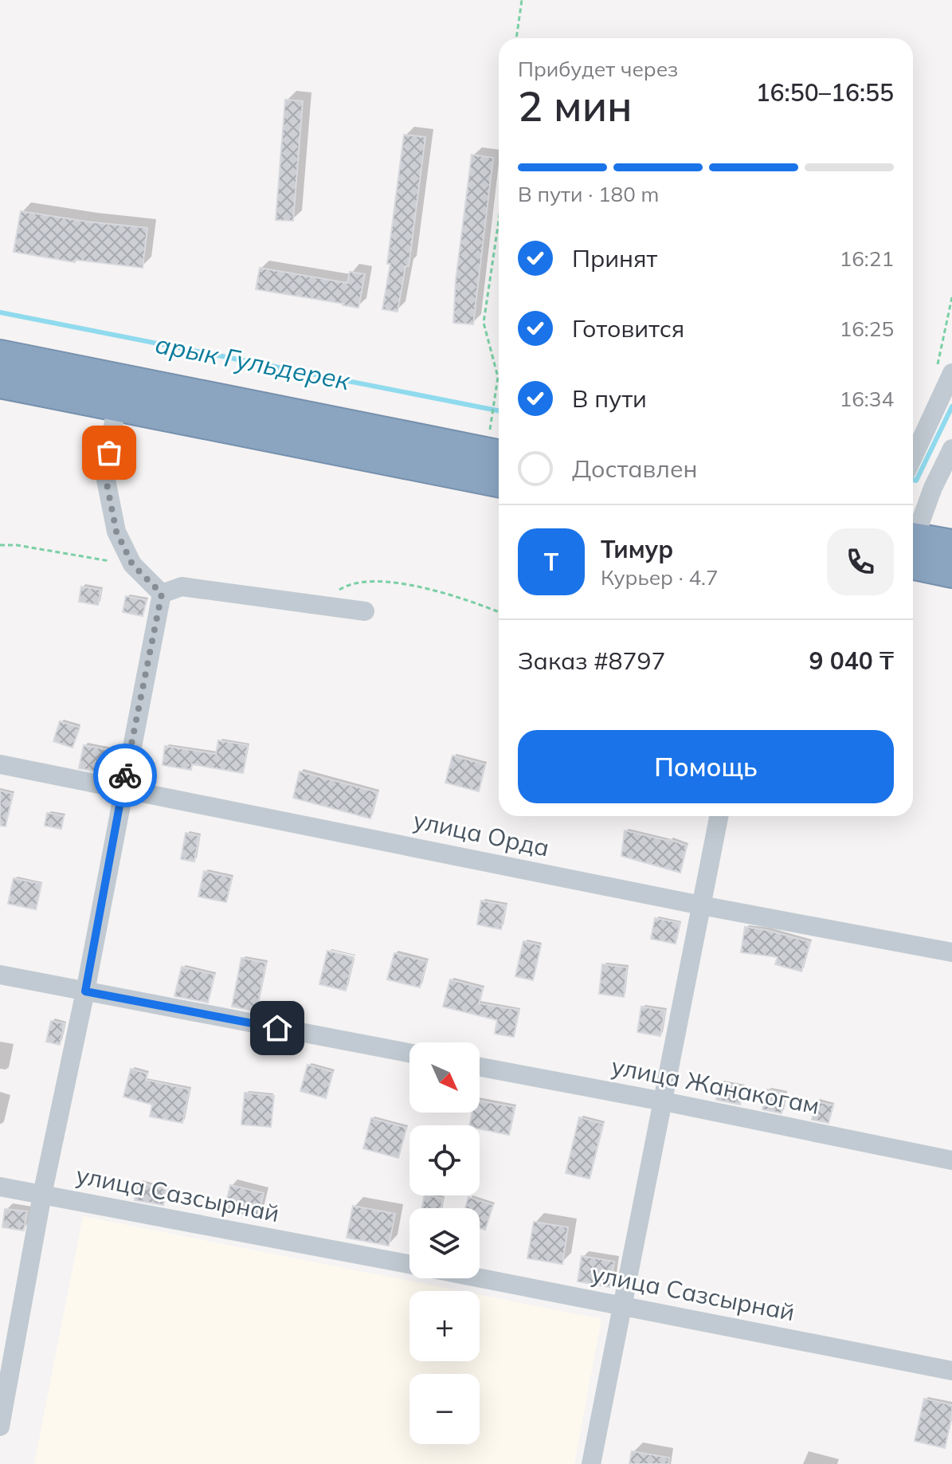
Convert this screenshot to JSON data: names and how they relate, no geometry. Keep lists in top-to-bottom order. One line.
{"streets":{"street":["улица Орда","улица Жанакогам","улица Сазсырнай"]},"water":["арык Гульдерек"],"north":"bottom right","page":{"heading":["2 мин","Прибудет через","16:50–16:55"],"panel":["Тимур","Курьер · 4.7","Заказ #8797","9 040 ₸"],"bar":"В пути · 180 m","list":[["Принят","16:21"],["Готовится","16:25"],["В пути","16:34"],"Доставлен"],"round":"Т","buttons":"Помощь","map_buttons":["+","−"]}}
